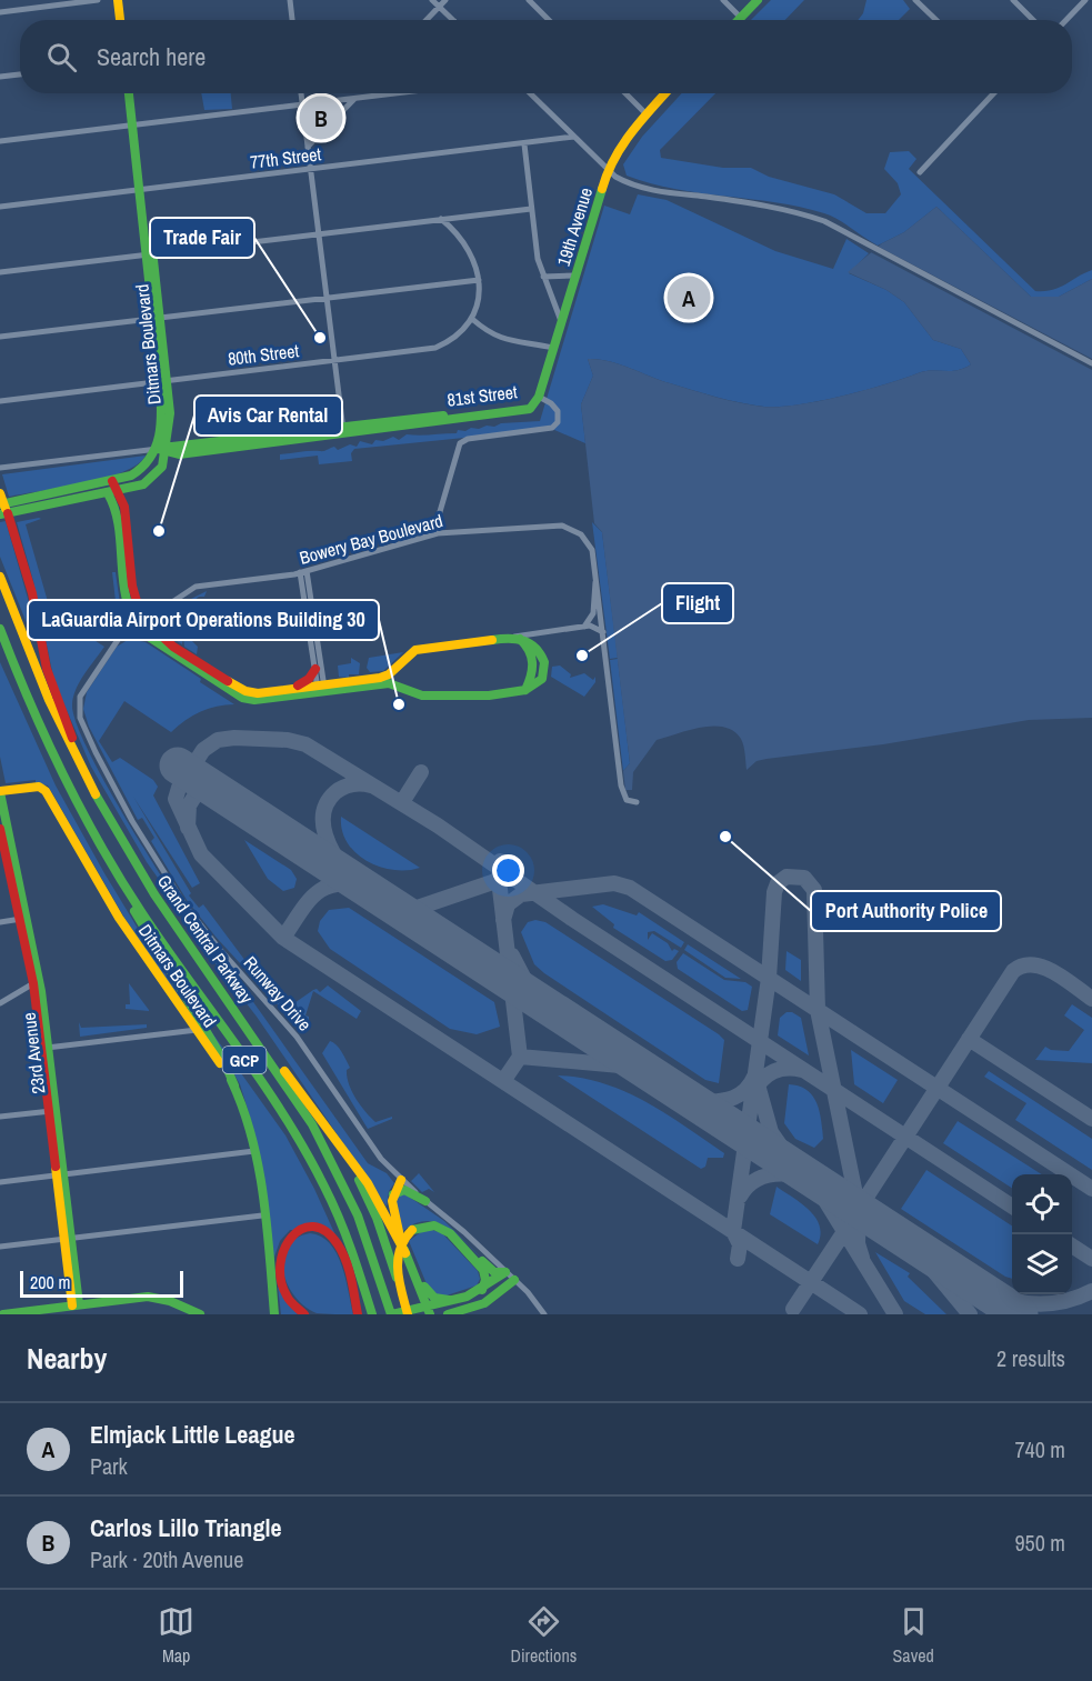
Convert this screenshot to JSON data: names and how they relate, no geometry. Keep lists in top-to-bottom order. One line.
{"streets":{"main road":["19th Avenue","Ditmars Boulevard","81st Street","Grand Central Parkway","23rd Avenue","GCP"],"street":["77th Street","80th Street","Bowery Bay Boulevard","Runway Drive"]},"crossings":[["77th Street","Ditmars Boulevard"],["19th Avenue","81st Street"],["Ditmars Boulevard","80th Street"],["Ditmars Boulevard","81st Street"],["Ditmars Boulevard","23rd Avenue"],["Bowery Bay Boulevard","Runway Drive"]],"places":["Trade Fair","Avis Car Rental","Flight","LaGuardia Airport Operations Building 30","Port Authority Police"],"scale_bar":"200 m","page":{"search":"Search here","pins":["B","A"],"scale":"200 m","heading":["Nearby","2 results"],"list":[{"mark":"A","name":"Elmjack Little League","note":"Park","value":"740 m"},{"mark":"B","name":"Carlos Lillo Triangle","note":"Park · 20th Avenue","value":"950 m"}],"nav":["Map","Directions","Saved"]}}
